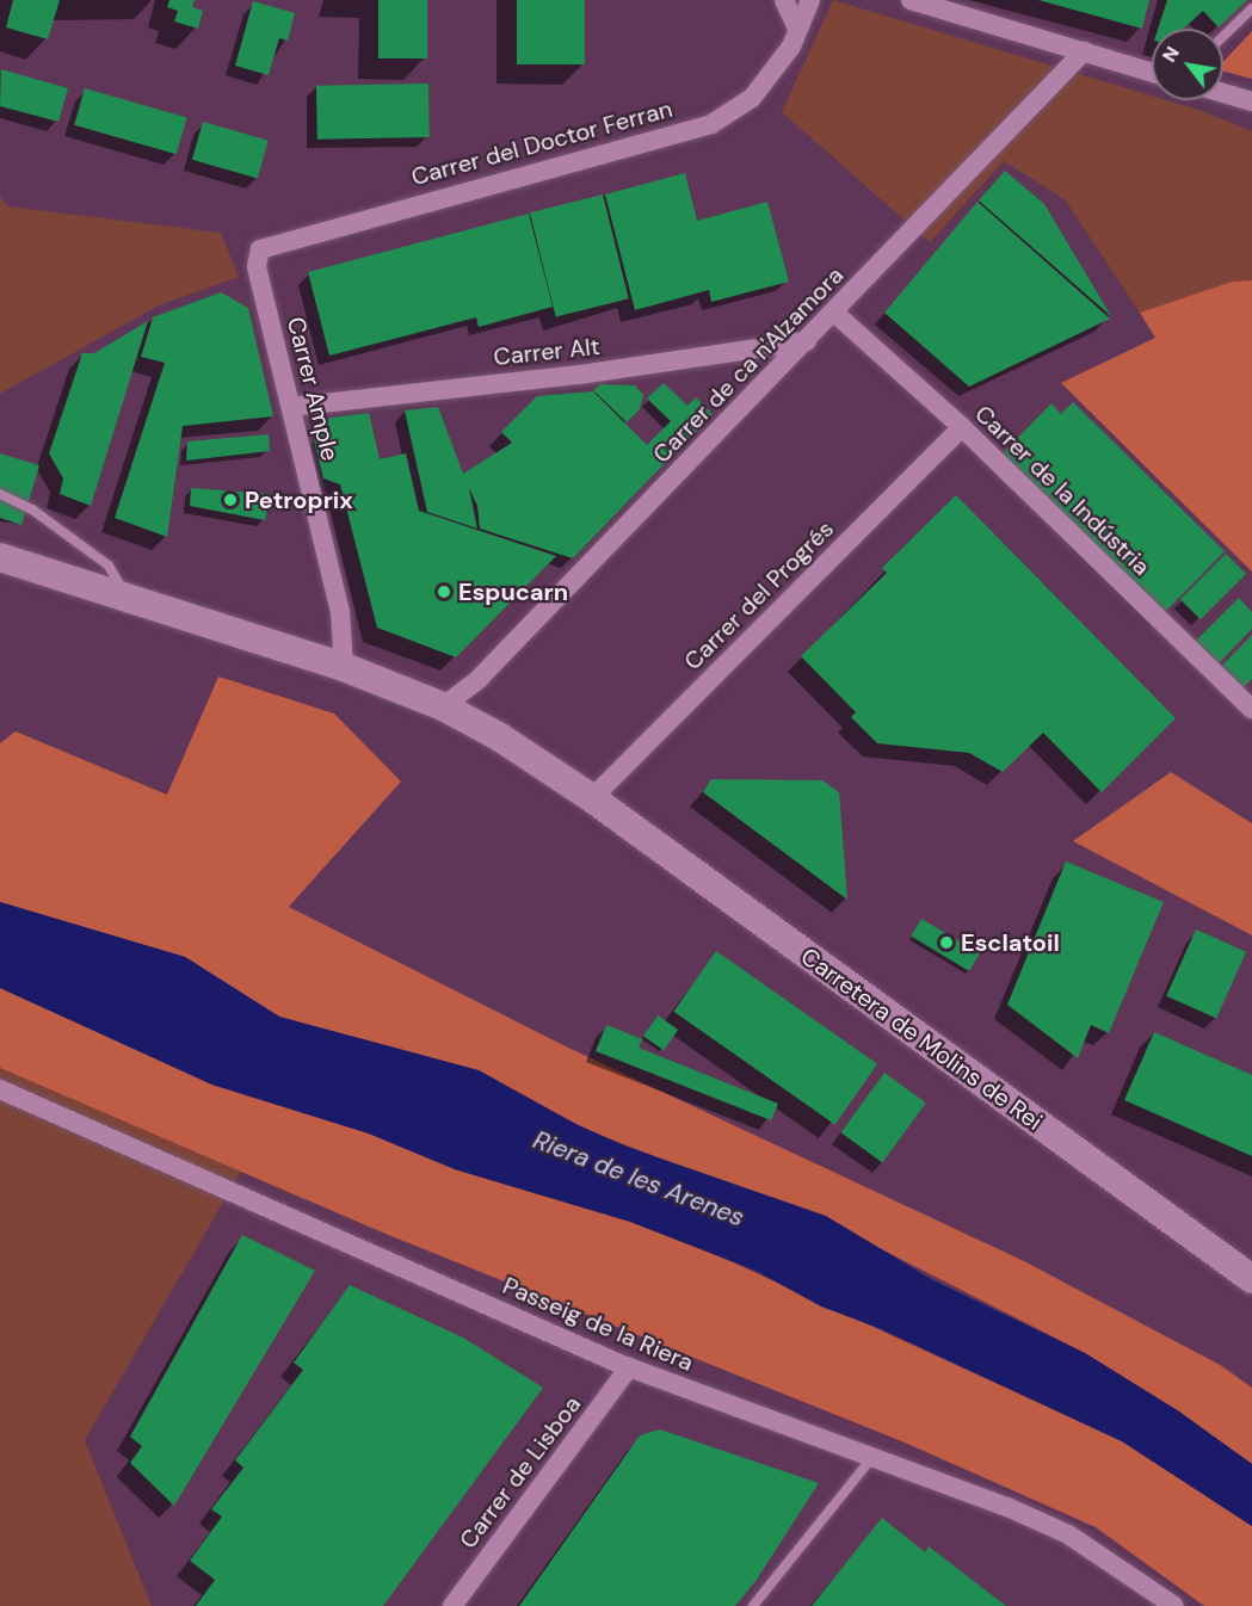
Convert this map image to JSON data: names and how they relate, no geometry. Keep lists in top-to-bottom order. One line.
{"streets":{"main road":["Carretera de Molins de Rei"],"street":["Carrer del Doctor Ferran","Carrer Alt","Carrer de ca n'Alzamora","Carrer Ample","Carrer de la Indústria","Carrer del Progrés","Passeig de la Riera","Carrer de Lisboa"]},"crossings":[["Carrer del Doctor Ferran","Carrer Ample"],["Carrer Alt","Carrer de ca n'Alzamora"],["Carrer Alt","Carrer Ample"],["Carrer de ca n'Alzamora","Carrer de la Indústria"],["Carrer de ca n'Alzamora","Carretera de Molins de Rei"],["Carrer Ample","Carretera de Molins de Rei"],["Carrer de la Indústria","Carrer del Progrés"],["Carrer del Progrés","Carretera de Molins de Rei"],["Passeig de la Riera","Carrer de Lisboa"]],"water":["Riera de les Arenes"],"places":["Petroprix","Espucarn","Esclatoil"],"north":"top left"}
